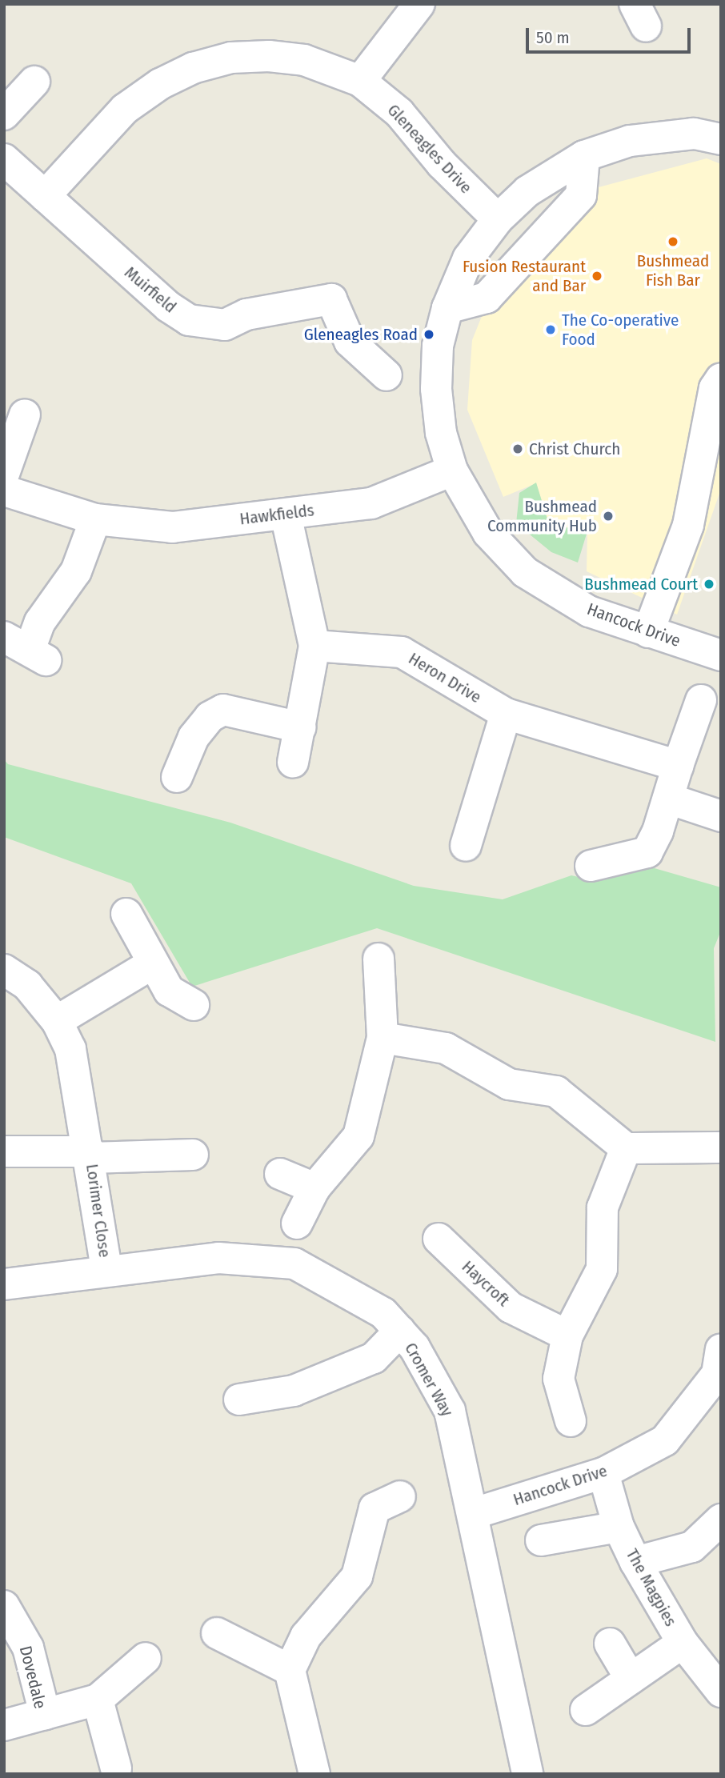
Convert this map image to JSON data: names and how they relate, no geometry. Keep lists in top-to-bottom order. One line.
{"streets":{"street":["Gleneagles Drive","Muirfield","Hawkfields","Hancock Drive","Heron Drive","Lorimer Close","Haycroft","Cromer Way","The Magpies","Dovedale"]},"crossings":[["Gleneagles Drive","Muirfield"],["Gleneagles Drive","Hancock Drive"],["Hawkfields","Hancock Drive"],["Hancock Drive","Cromer Way"],["Hancock Drive","The Magpies"],["Lorimer Close","Cromer Way"]],"places":["Bushmead Fish Bar","Fusion Restaurant and Bar","The Co-operative Food","Gleneagles Road","Christ Church","Bushmead Community Hub","Bushmead Court"],"scale_bar":"50 m"}
